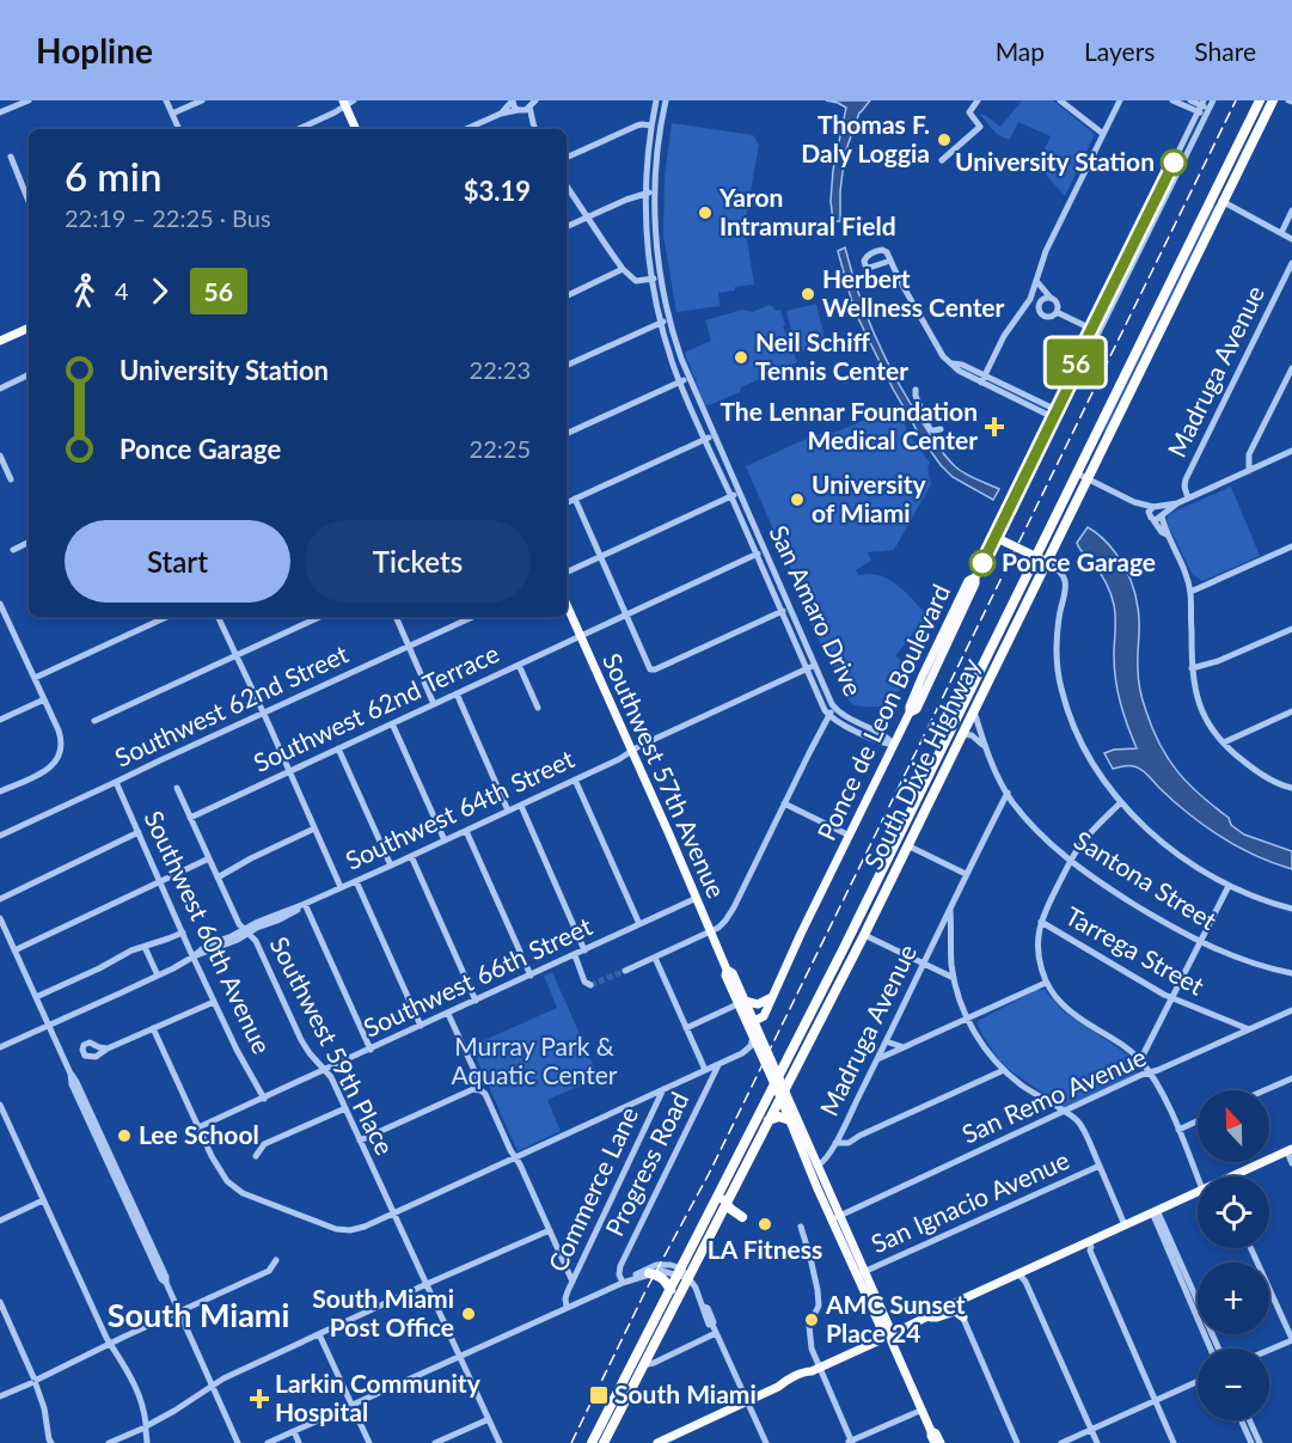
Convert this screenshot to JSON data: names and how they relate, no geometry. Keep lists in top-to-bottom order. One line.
{"streets":{"highway":["South Dixie Highway"],"main road":["Ponce de Leon Boulevard","Southwest 57th Avenue"],"street":["Madruga Avenue","San Amaro Drive","Southwest 62nd Street","Southwest 62nd Terrace","Southwest 64th Street","Santona Street","Southwest 60th Avenue","Tarrega Street","Southwest 66th Street","Southwest 59th Place","San Remo Avenue","Progress Road","Commerce Lane","San Ignacio Avenue"]},"crossings":[["Madruga Avenue","Southwest 57th Avenue"],["Madruga Avenue","Santona Street"],["Madruga Avenue","San Remo Avenue"],["Madruga Avenue","San Ignacio Avenue"],["San Amaro Drive","Southwest 62nd Terrace"],["San Amaro Drive","Ponce de Leon Boulevard"],["San Amaro Drive","Southwest 64th Street"],["Southwest 62nd Street","Southwest 60th Avenue"],["Southwest 62nd Terrace","Southwest 57th Avenue"],["Southwest 62nd Terrace","Southwest 59th Place"],["Ponce de Leon Boulevard","Southwest 57th Avenue"],["South Dixie Highway","Southwest 57th Avenue"],["South Dixie Highway","Santona Street"],["Southwest 57th Avenue","Southwest 64th Street"],["Southwest 57th Avenue","Southwest 66th Street"],["Southwest 57th Avenue","San Remo Avenue"],["Southwest 57th Avenue","San Ignacio Avenue"],["Southwest 64th Street","Southwest 60th Avenue"],["Southwest 64th Street","Southwest 59th Place"],["Southwest 60th Avenue","Southwest 66th Street"],["Tarrega Street","San Remo Avenue"],["Southwest 66th Street","Southwest 59th Place"]],"districts":["South Miami"],"parks":["Murray Park & Aquatic Center"],"places":{"other":["Thomas F. Daly Loggia","University Station","Yaron Intramural Field","Herbert Wellness Center","Neil Schiff Tennis Center","University of Miami","Ponce Garage","Lee School","LA Fitness","South Miami Post Office","AMC Sunset Place 24"],"health":["The Lennar Foundation Medical Center","Larkin Community Hospital"],"transit":["South Miami"]},"lines":["bus line 56"],"north":"top","page":{"header":"Hopline","nav":["Map","Layers","Share"],"on_map":"56","heading":["6 min","22:19 – 22:25 · Bus","$3.19"],"legs":["4","56"],"list":[{"name":"University Station","value":"22:23"},{"name":"Ponce Garage","value":"22:25"}],"buttons":["Start","Tickets"],"map_buttons":["+","−"]}}
